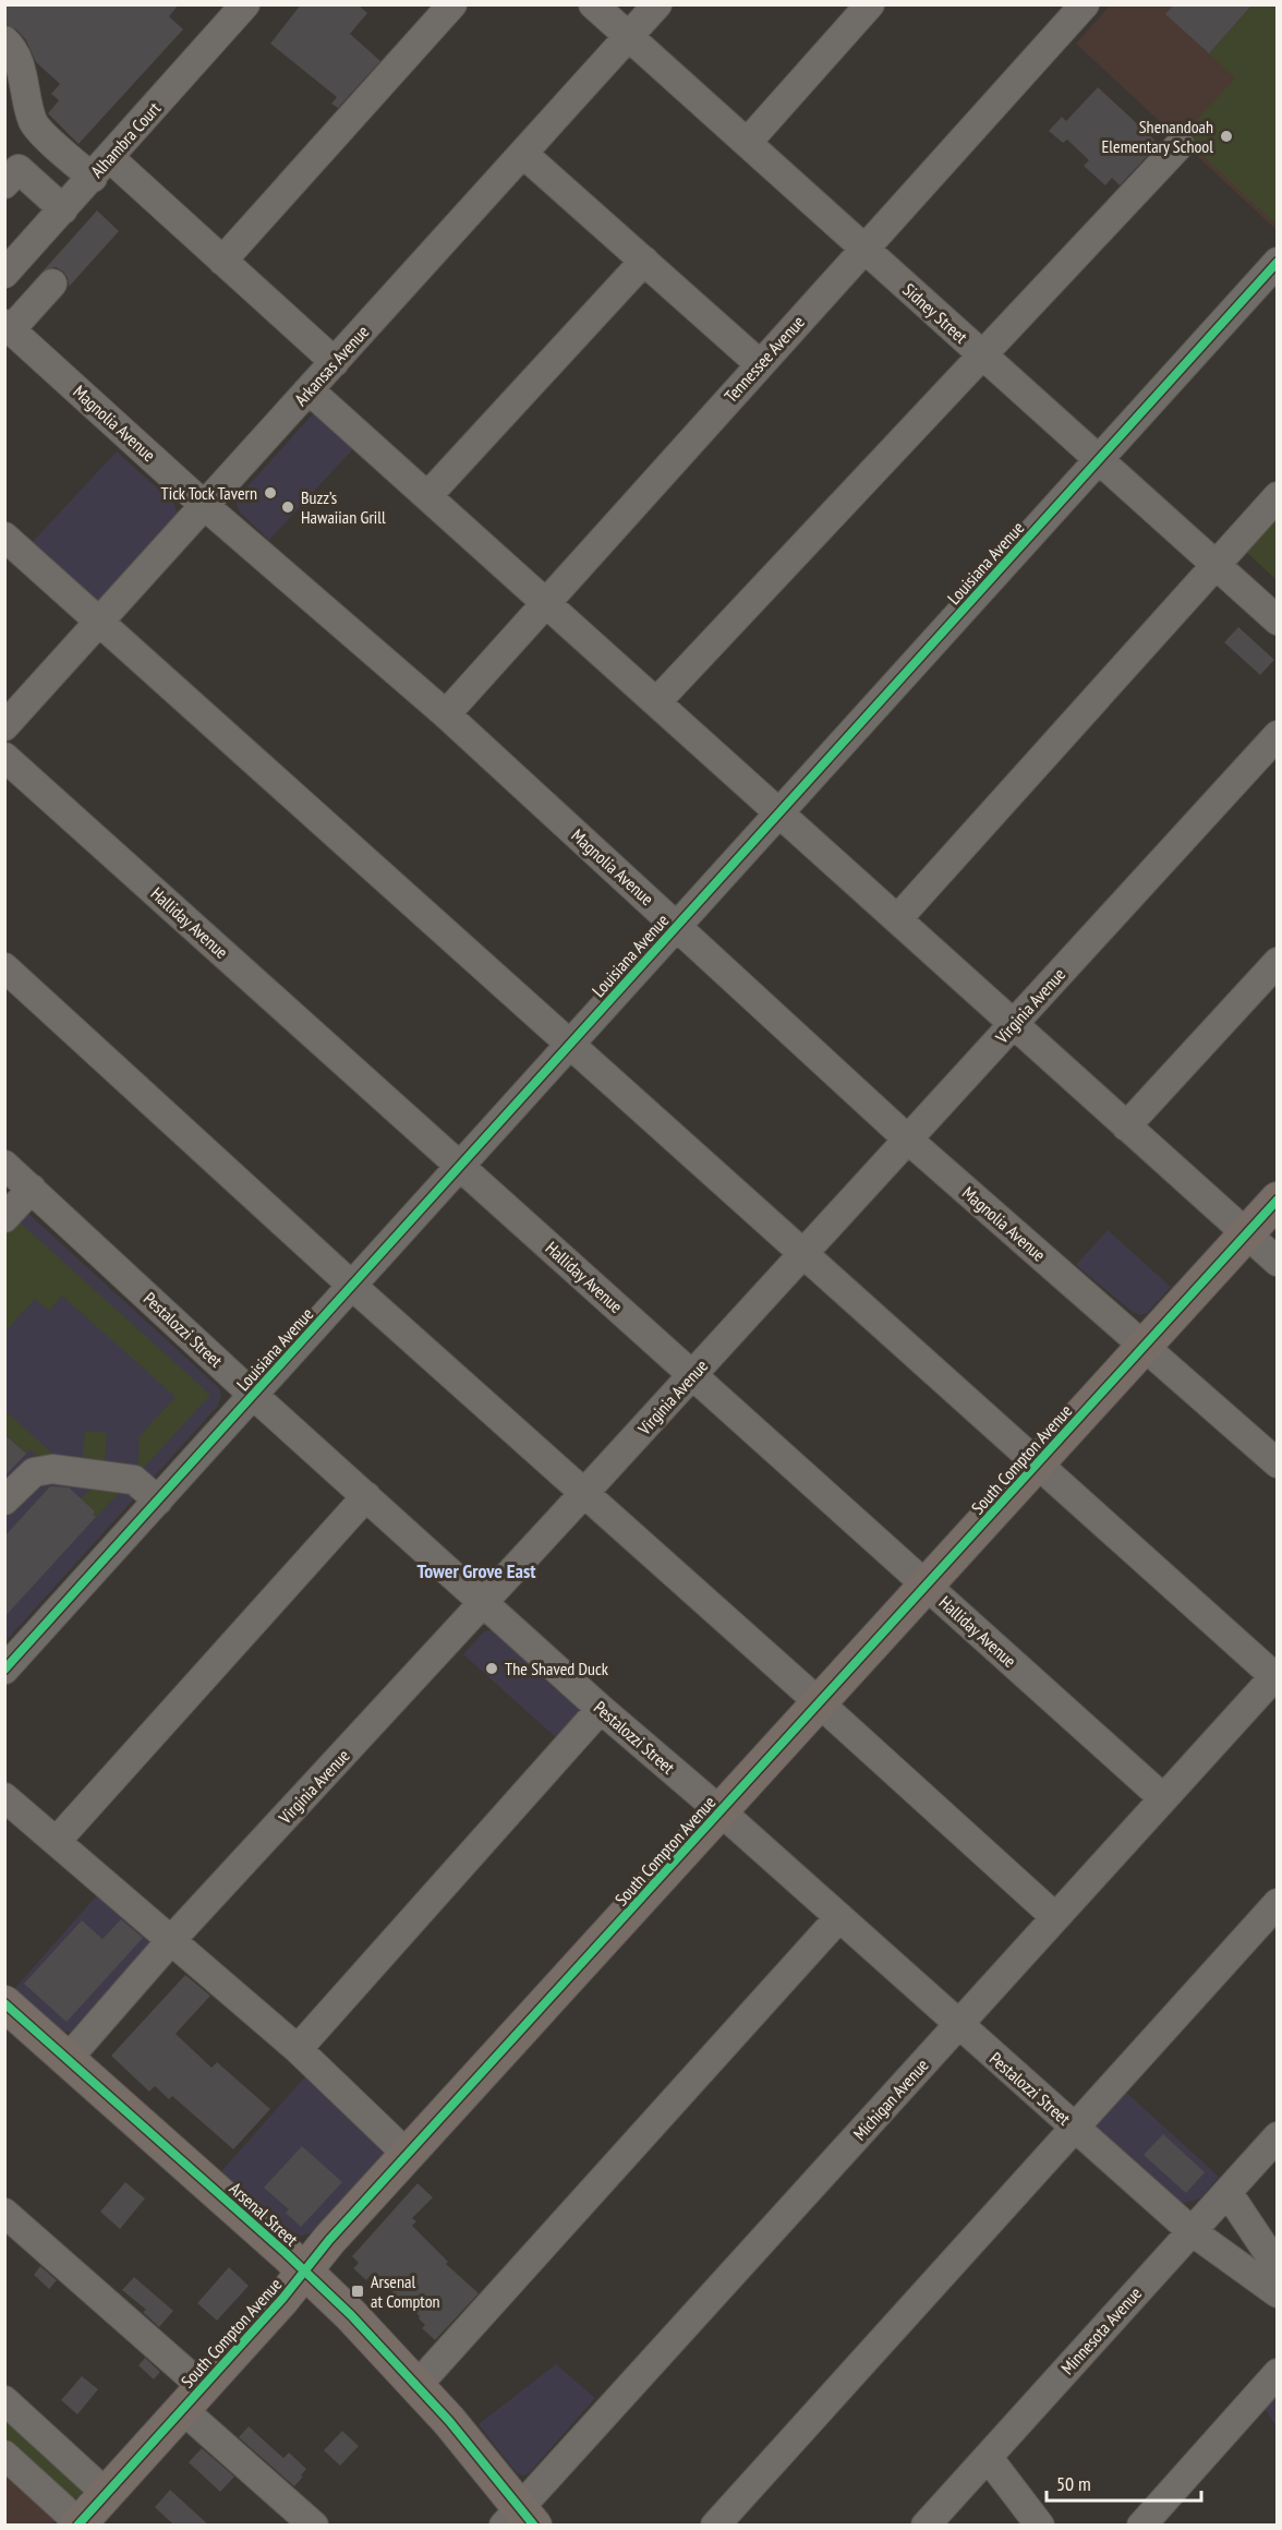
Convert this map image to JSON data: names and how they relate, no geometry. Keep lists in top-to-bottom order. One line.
{"streets":{"main road":["South Compton Avenue","Arsenal Street"],"street":["Alhambra Court","Sidney Street","Tennessee Avenue","Arkansas Avenue","Magnolia Avenue","Louisiana Avenue","Halliday Avenue","Virginia Avenue","Pestalozzi Street","Michigan Avenue","Minnesota Avenue"]},"crossings":[["Sidney Street","Tennessee Avenue"],["Sidney Street","Arkansas Avenue"],["Sidney Street","Louisiana Avenue"],["Tennessee Avenue","Magnolia Avenue"],["Arkansas Avenue","Magnolia Avenue"],["Magnolia Avenue","Louisiana Avenue"],["Magnolia Avenue","Virginia Avenue"],["Magnolia Avenue","South Compton Avenue"],["Louisiana Avenue","Halliday Avenue"],["Louisiana Avenue","Pestalozzi Street"],["Halliday Avenue","Virginia Avenue"],["Halliday Avenue","South Compton Avenue"],["Halliday Avenue","Michigan Avenue"],["Virginia Avenue","Pestalozzi Street"],["Virginia Avenue","Arsenal Street"],["Pestalozzi Street","South Compton Avenue"],["Pestalozzi Street","Michigan Avenue"],["Pestalozzi Street","Minnesota Avenue"],["South Compton Avenue","Arsenal Street"],["Michigan Avenue","Arsenal Street"]],"districts":["Tower Grove East"],"places":{"other":["Shenandoah Elementary School","Tick Tock Tavern","Buzz’s Hawaiian Grill","The Shaved Duck"],"transit":["Arsenal at Compton"]},"scale_bar":"50 m"}
